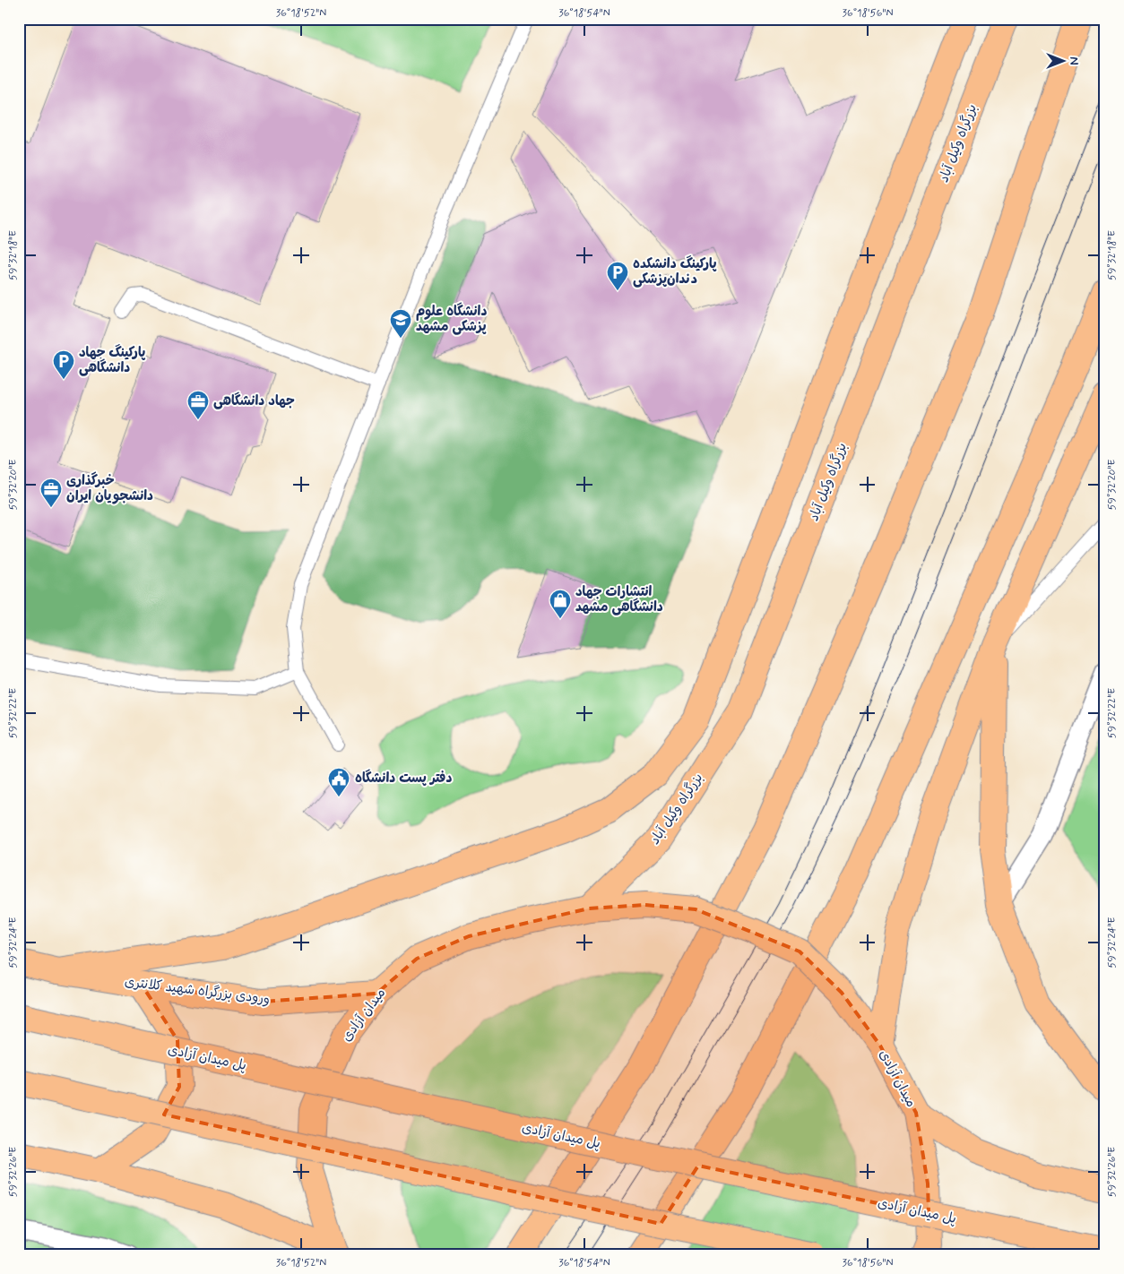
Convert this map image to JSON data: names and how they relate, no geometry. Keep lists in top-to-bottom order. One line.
{"streets":{"highway":["بزرگراه وکیل آباد","ورودی بزرگراه شهید کلانتری","میدان آزادی","پل میدان آزادی"]},"crossings":[["بزرگراه وکیل آباد","میدان آزادی"],["ورودی بزرگراه شهید کلانتری","میدان آزادی"]],"places":{"parking":["پارکینگ دانشکده دندان‌پزشکی","پارکینگ جهاد دانشگاهی"],"school or university":["دانشگاه علوم پزشکی مشهد"],"office":["جهاد دانشگاهی","خبرگذاری دانشجویان ایران"],"shop":["انتشارات جهاد دانشگاهی مشهد"],"public building":["دفتر پست دانشگاه"]},"north":"right","coordinates":["36°18'52\"N","36°18'54\"N","36°18'56\"N","59°32'18\"E","59°32'20\"E","59°32'22\"E","59°32'24\"E","59°32'26\"E"]}
